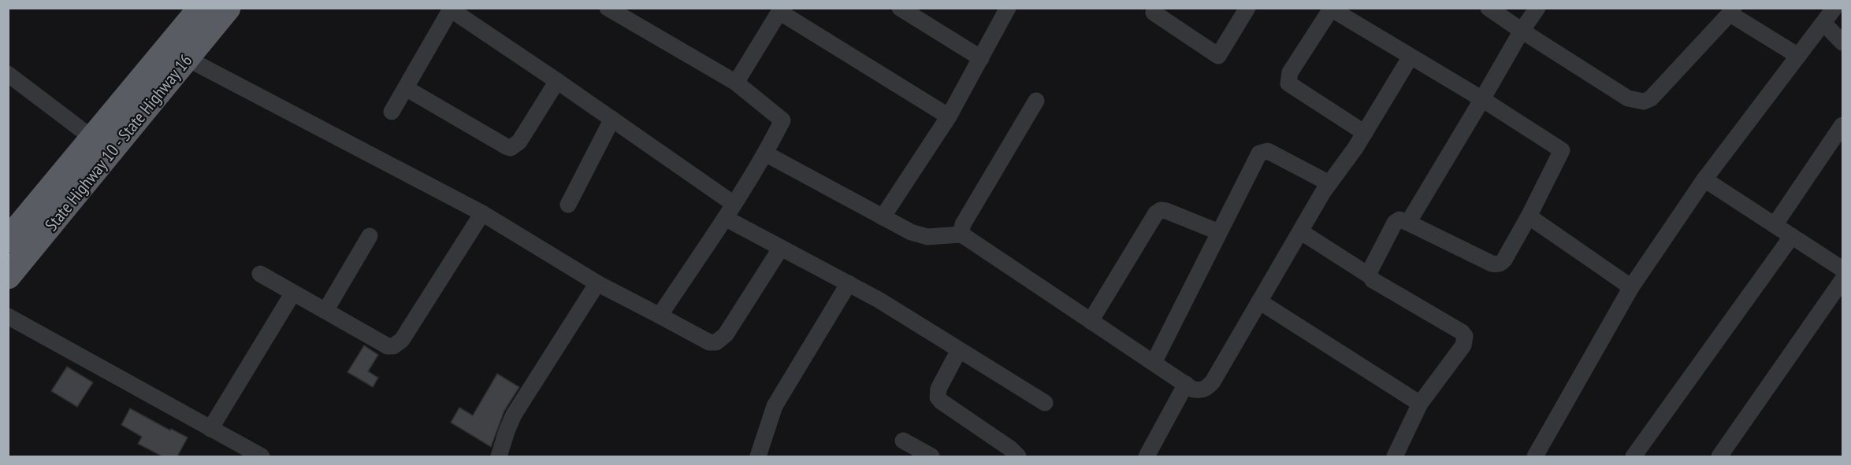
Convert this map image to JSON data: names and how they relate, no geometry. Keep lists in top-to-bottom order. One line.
{"streets":{"highway":["State Highway 10 - State Highway 16"]}}
